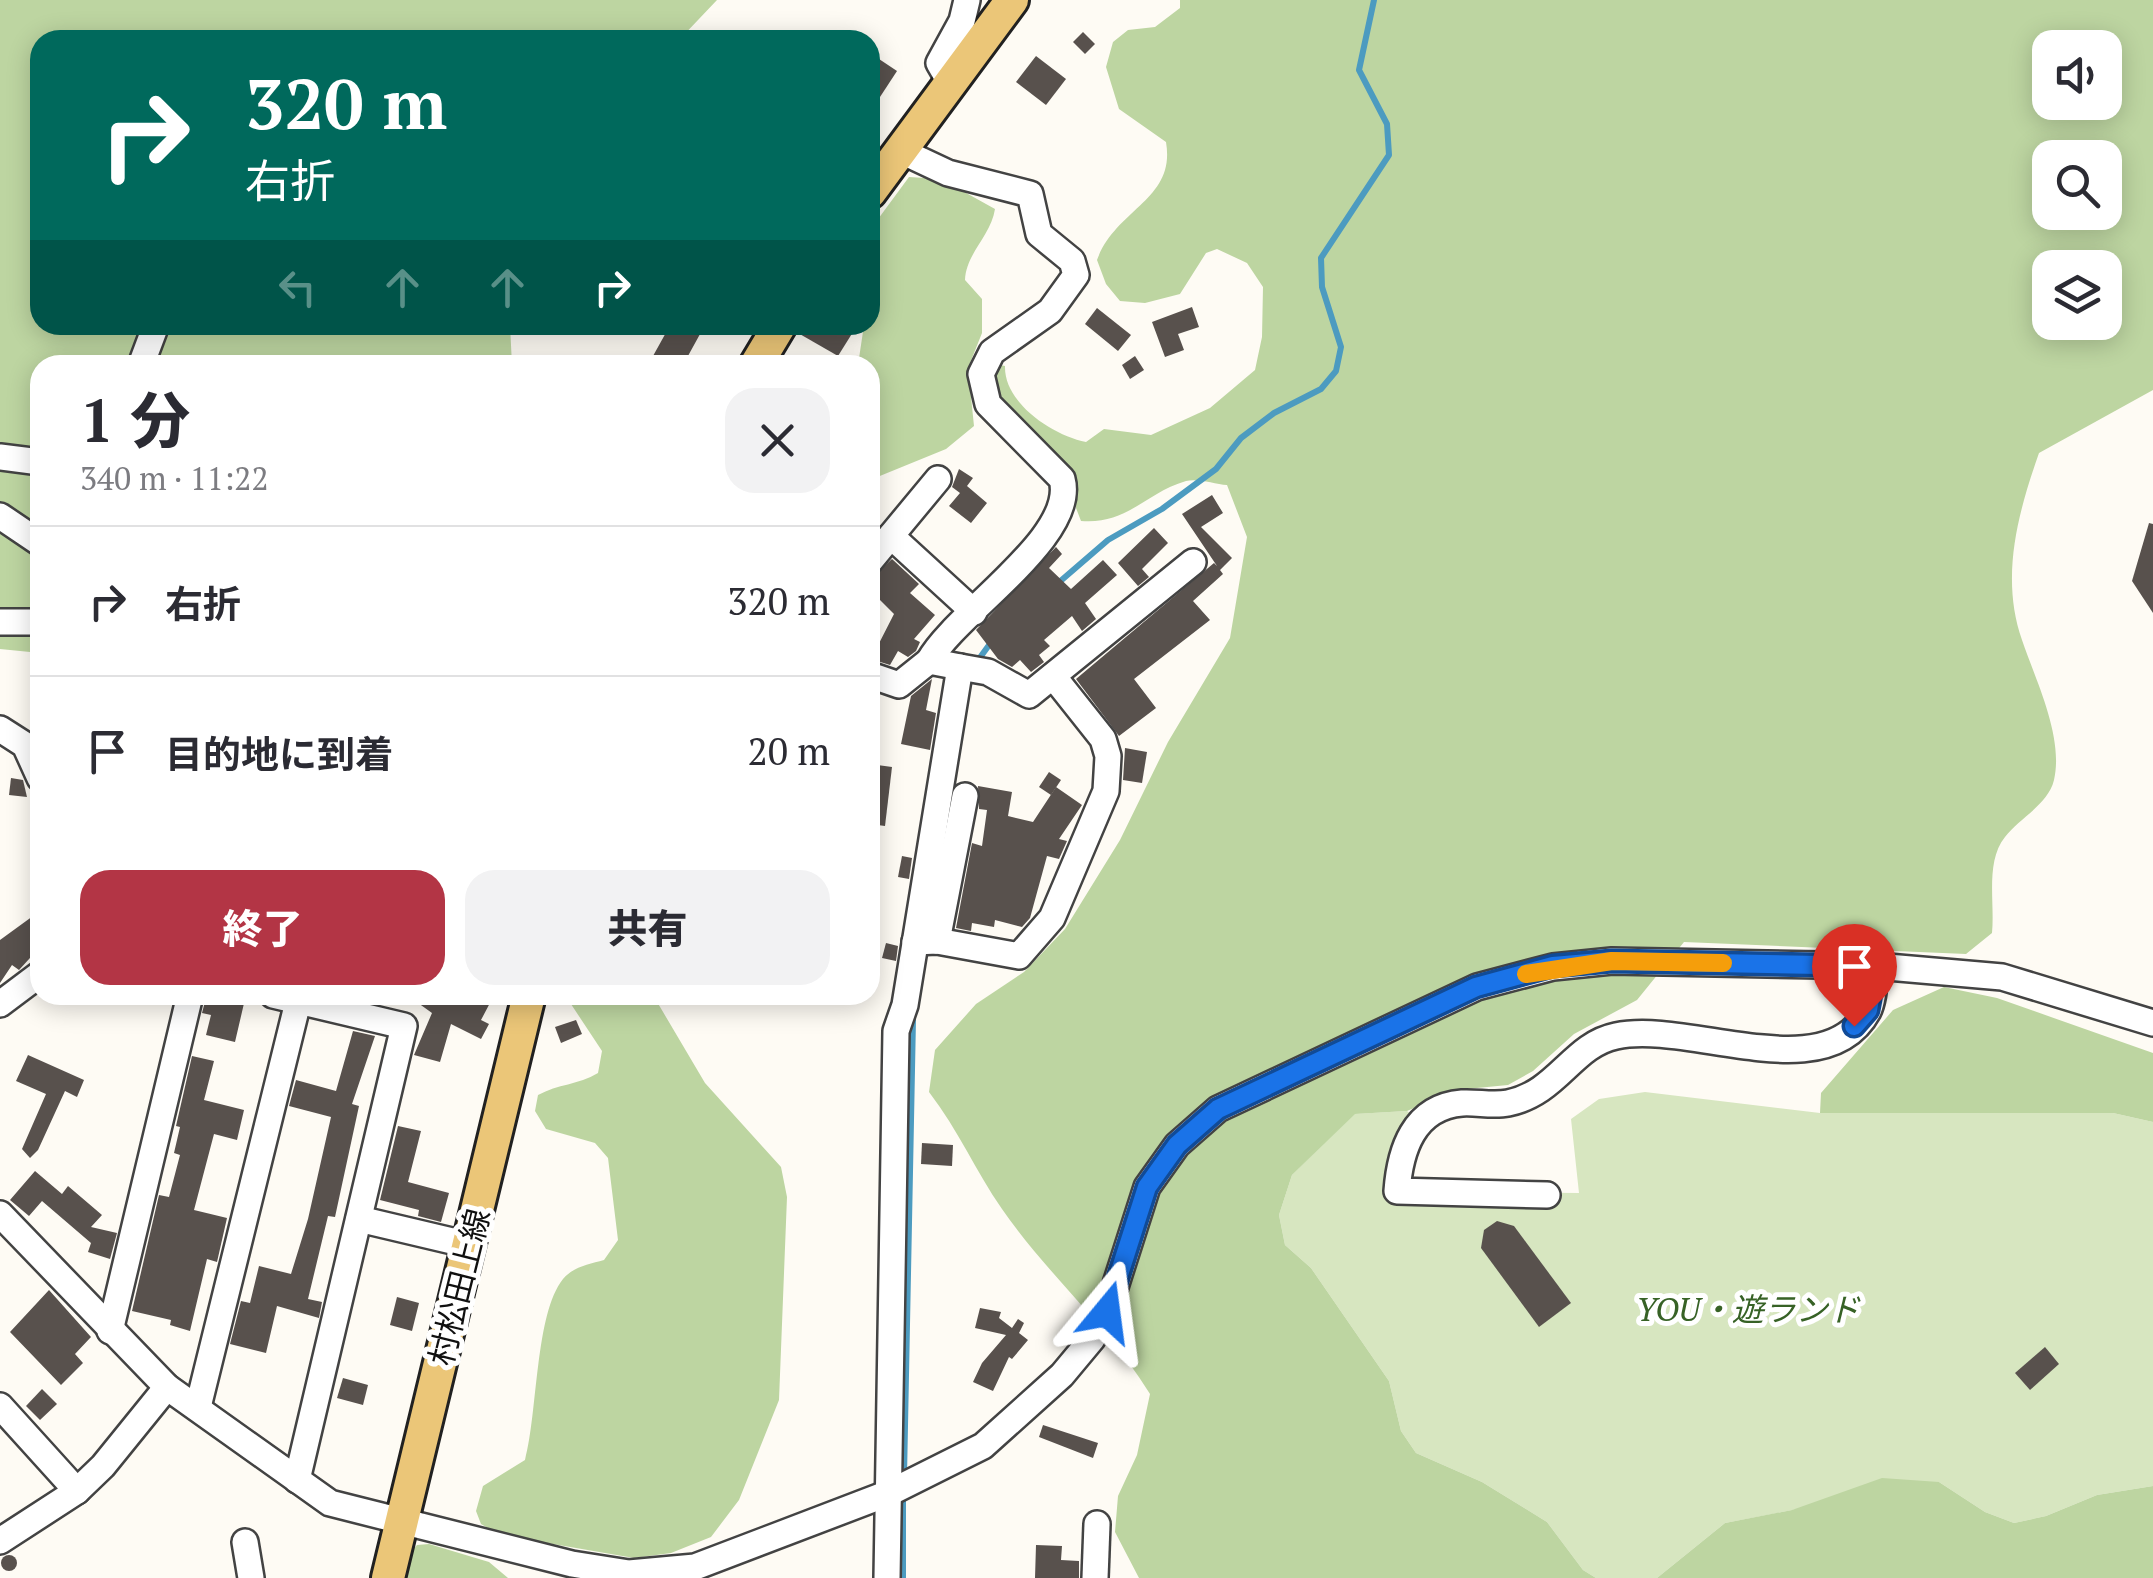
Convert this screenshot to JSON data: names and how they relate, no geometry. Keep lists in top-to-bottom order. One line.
{"streets":{"main road":["村松田上線"]},"parks":["YOU・遊ランド"],"page":{"turn":["320 m","右折"],"heading":["1 分","340 m · 11:22"],"list":[{"name":"右折","value":"320 m"},{"name":"目的地に到着","value":"20 m"}],"buttons":["終了","共有"]}}
